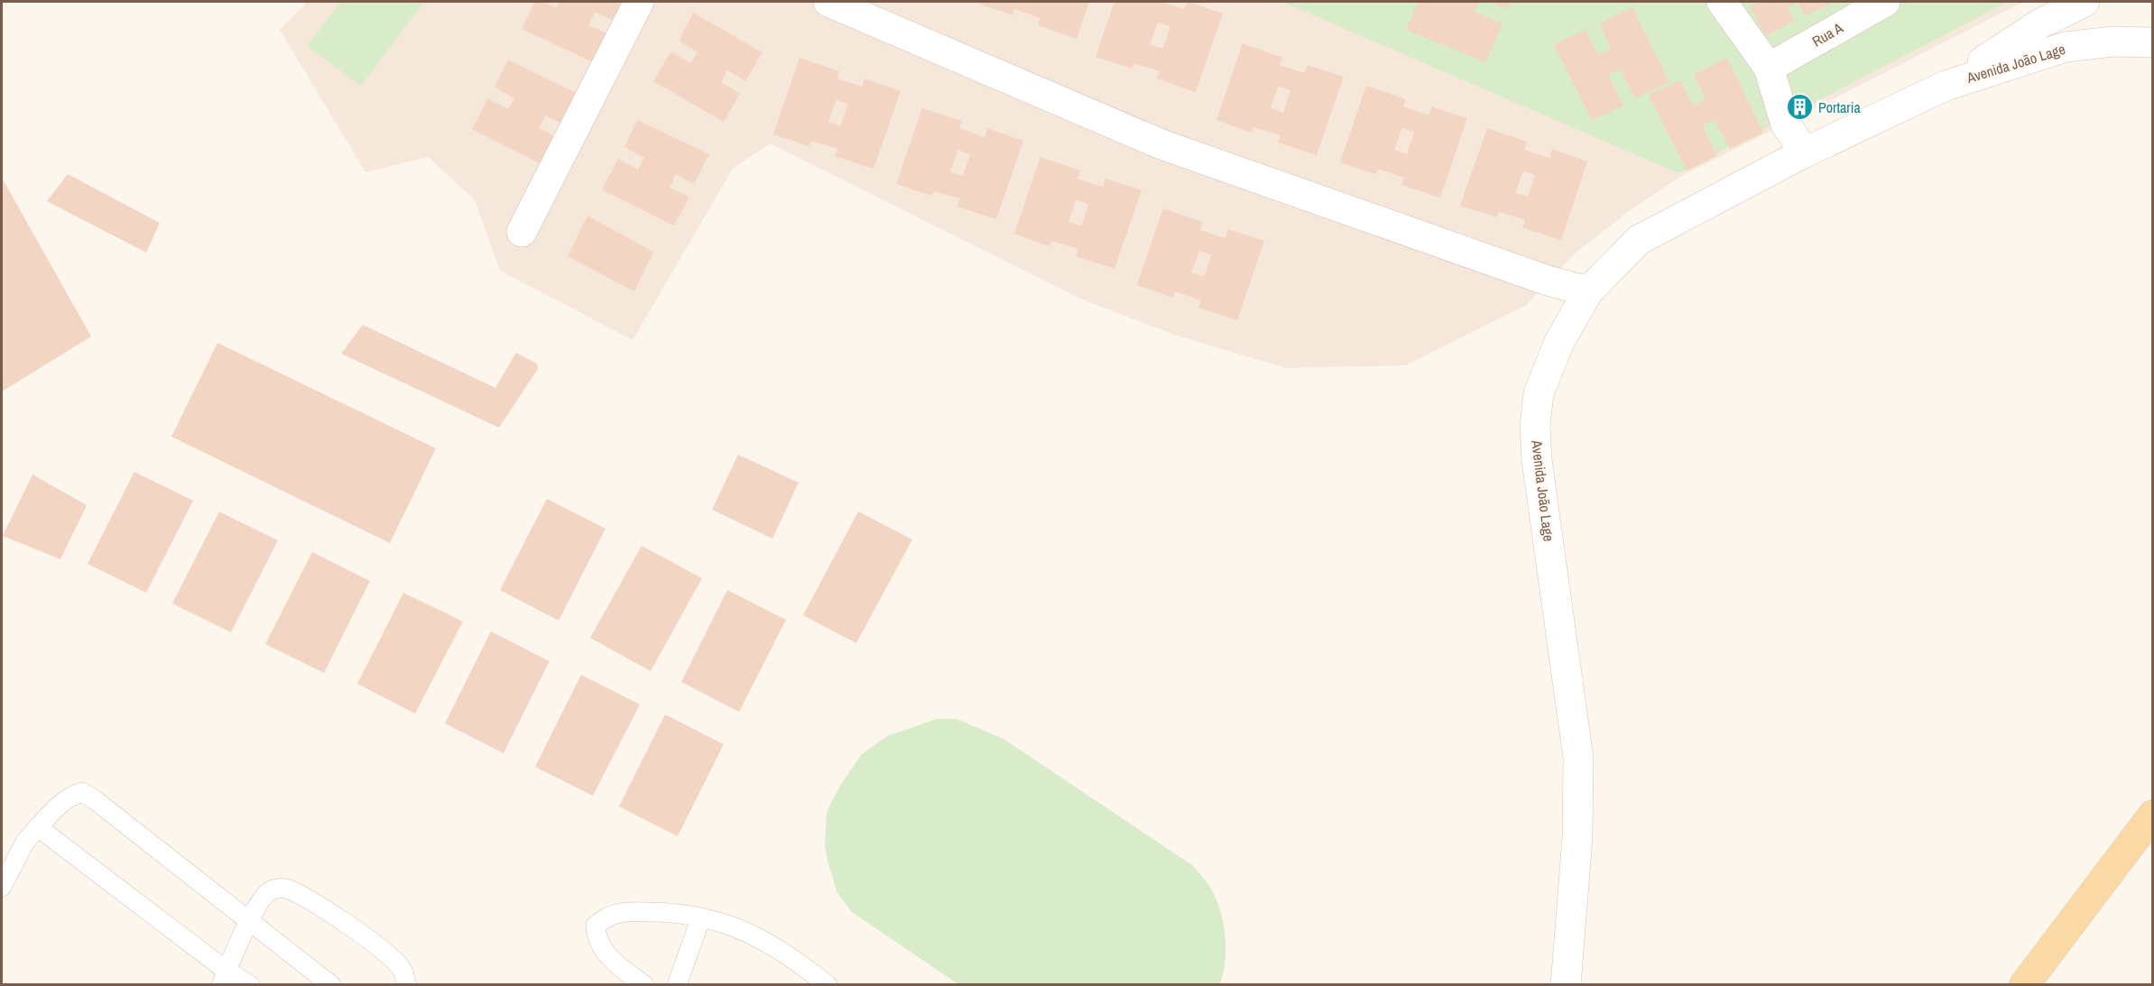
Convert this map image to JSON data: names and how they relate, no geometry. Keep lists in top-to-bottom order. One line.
{"streets":{"main road":["Rua A","Avenida João Lage"]},"places":{"building":["Portaria"]}}
